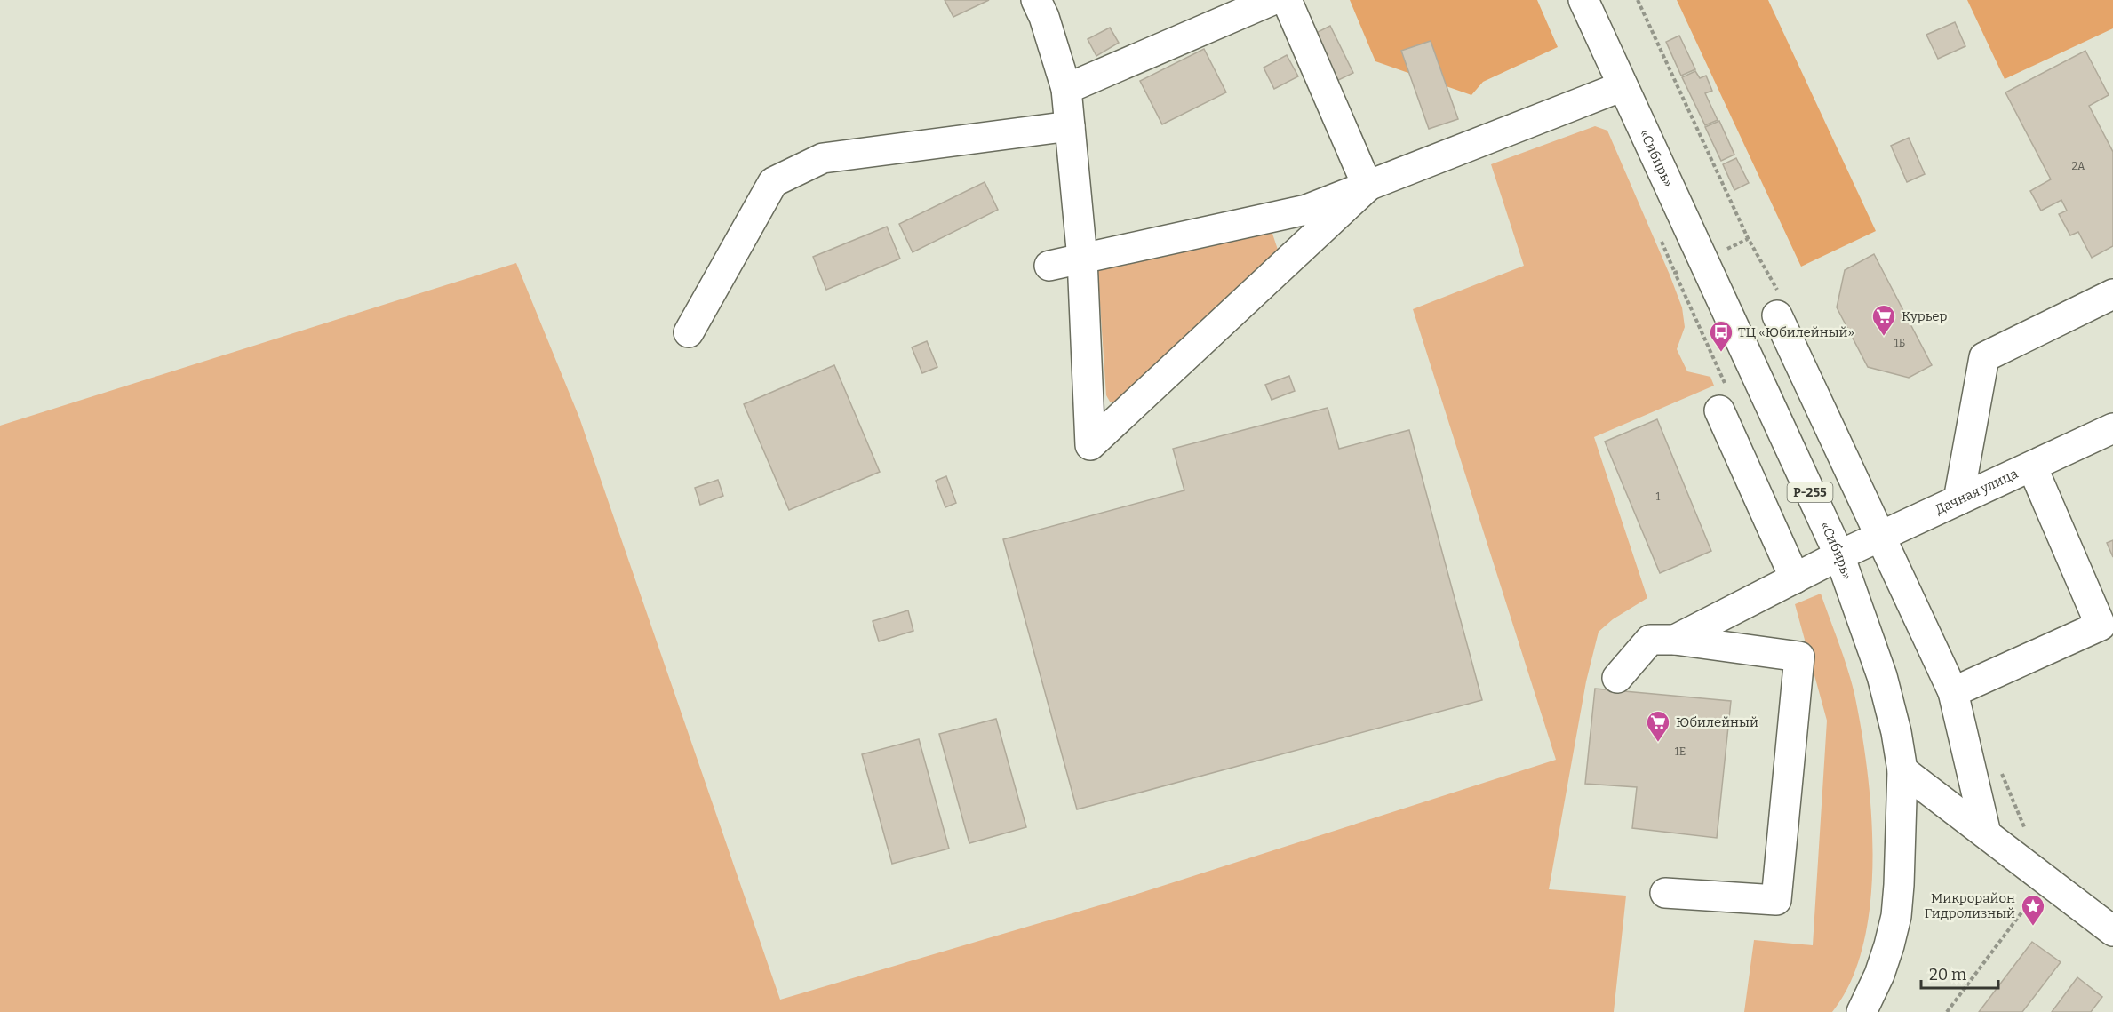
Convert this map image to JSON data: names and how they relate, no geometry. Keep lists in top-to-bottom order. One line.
{"streets":{"main road":["«Сибирь»","Р-255","Дачная улица"]},"crossings":[["«Сибирь»","Дачная улица"]],"places":{"supermarket":["Курьер","Юбилейный"],"bus stop":["ТЦ «Юбилейный»"],"place":["Микрорайон Гидролизный"]},"house_numbers":["2А","1Б","1","1Е"],"scale_bar":"20 m"}
